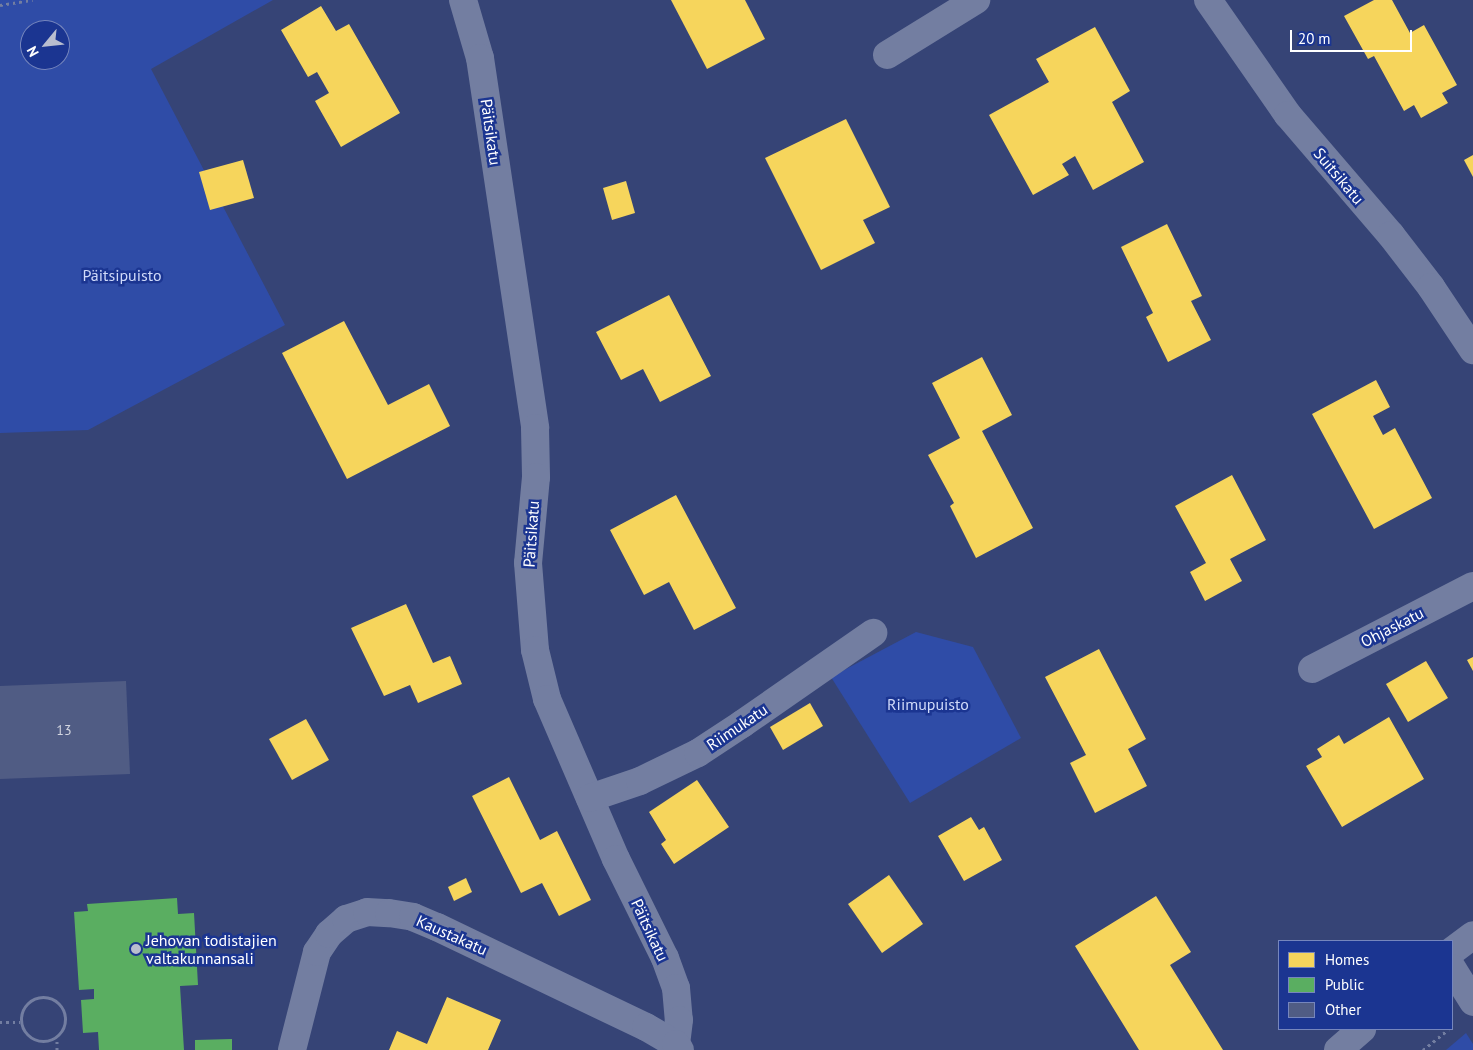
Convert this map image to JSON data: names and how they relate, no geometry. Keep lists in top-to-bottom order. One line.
{"streets":{"street":["Päitsikatu","Suitsikatu","Ohjaskatu","Riimukatu","Kaustakatu"]},"crossings":[["Päitsikatu","Riimukatu"],["Päitsikatu","Kaustakatu"]],"parks":["Päitsipuisto","Riimupuisto"],"places":["Jehovan todistajien valtakunnansali"],"house_numbers":["13"],"legend":["Homes","Public","Other"],"scale_bar":"20 m","north":"bottom left"}
